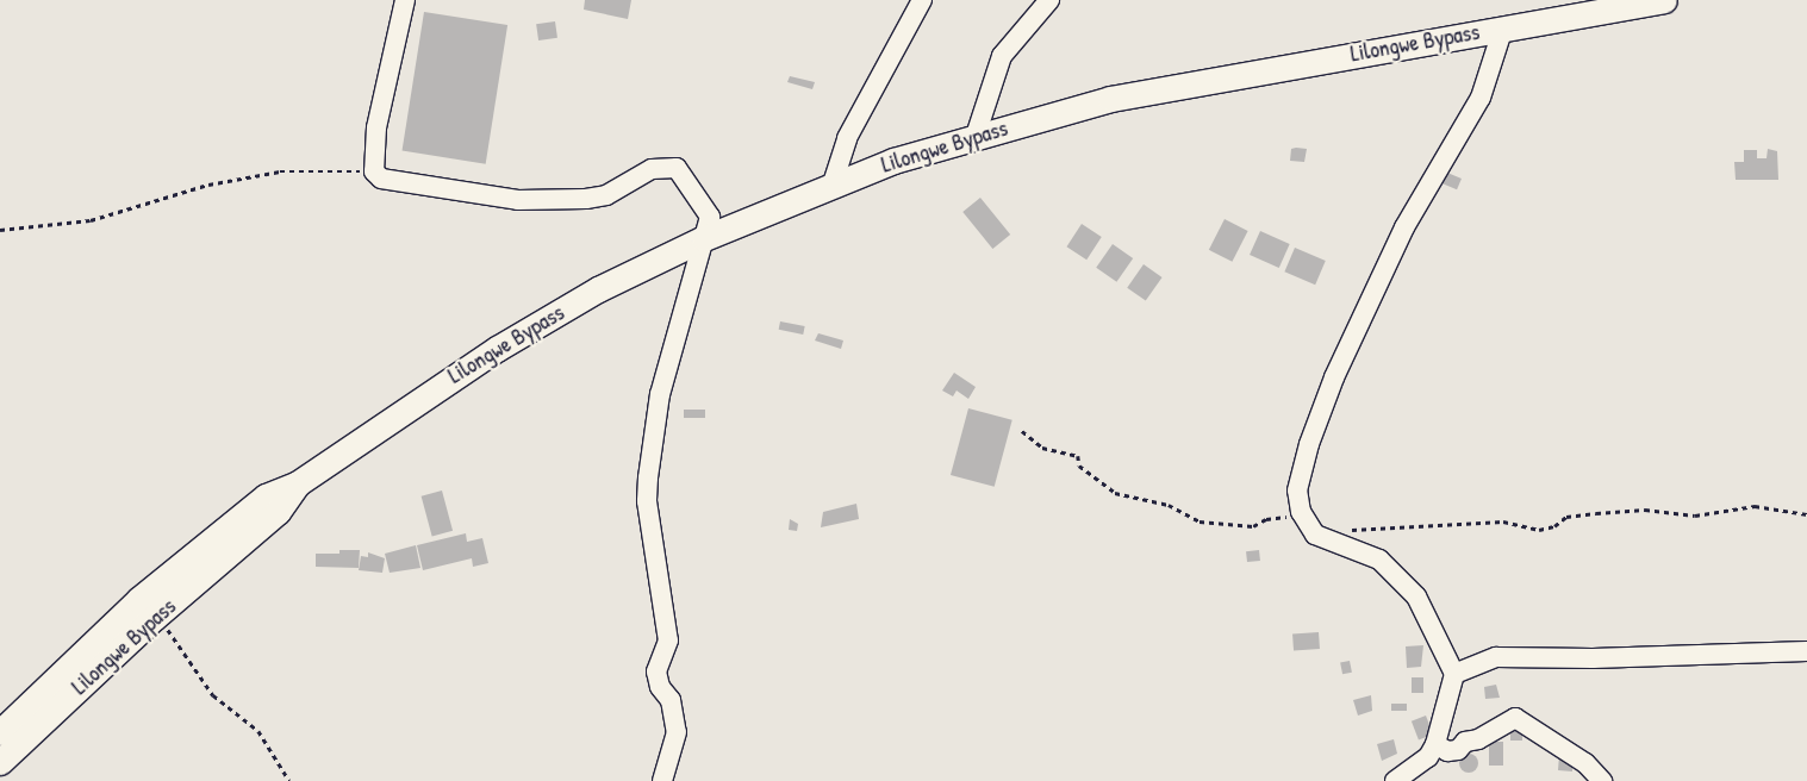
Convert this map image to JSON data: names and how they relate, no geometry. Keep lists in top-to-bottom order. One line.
{"streets":{"main road":["Lilongwe Bypass"]}}
